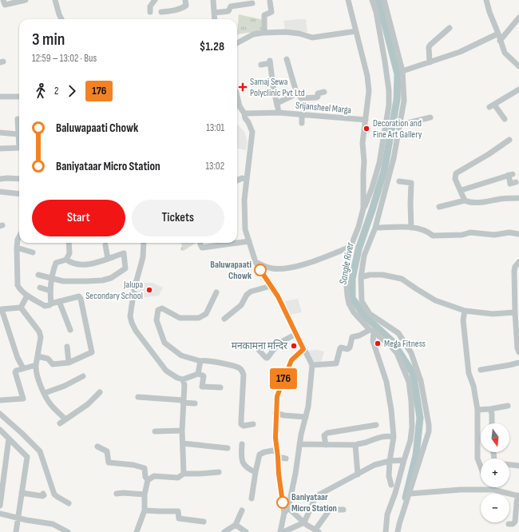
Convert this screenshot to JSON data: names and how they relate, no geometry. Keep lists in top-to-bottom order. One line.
{"streets":{"street":["Srijansheel Marga"]},"water":["Sangle River"],"places":{"health":["Samaj Sewa Polyclinic Pvt Ltd"],"other":["Decoration and Fine Art Gallery","Baluwapaati Chowk","Jalupa Secondary School","Mega Fitness","मनकामना मन्दिर","Baniyataar Micro Station"]},"lines":["bus line 176"],"north":"bottom","page":{"on_map":"176","heading":["3 min","12:59 – 13:02 · Bus","$1.28"],"legs":["2","176"],"list":[{"name":"Baluwapaati Chowk","value":"13:01"},{"name":"Baniyataar Micro Station","value":"13:02"}],"buttons":["Start","Tickets"],"map_buttons":["+","−"]}}
